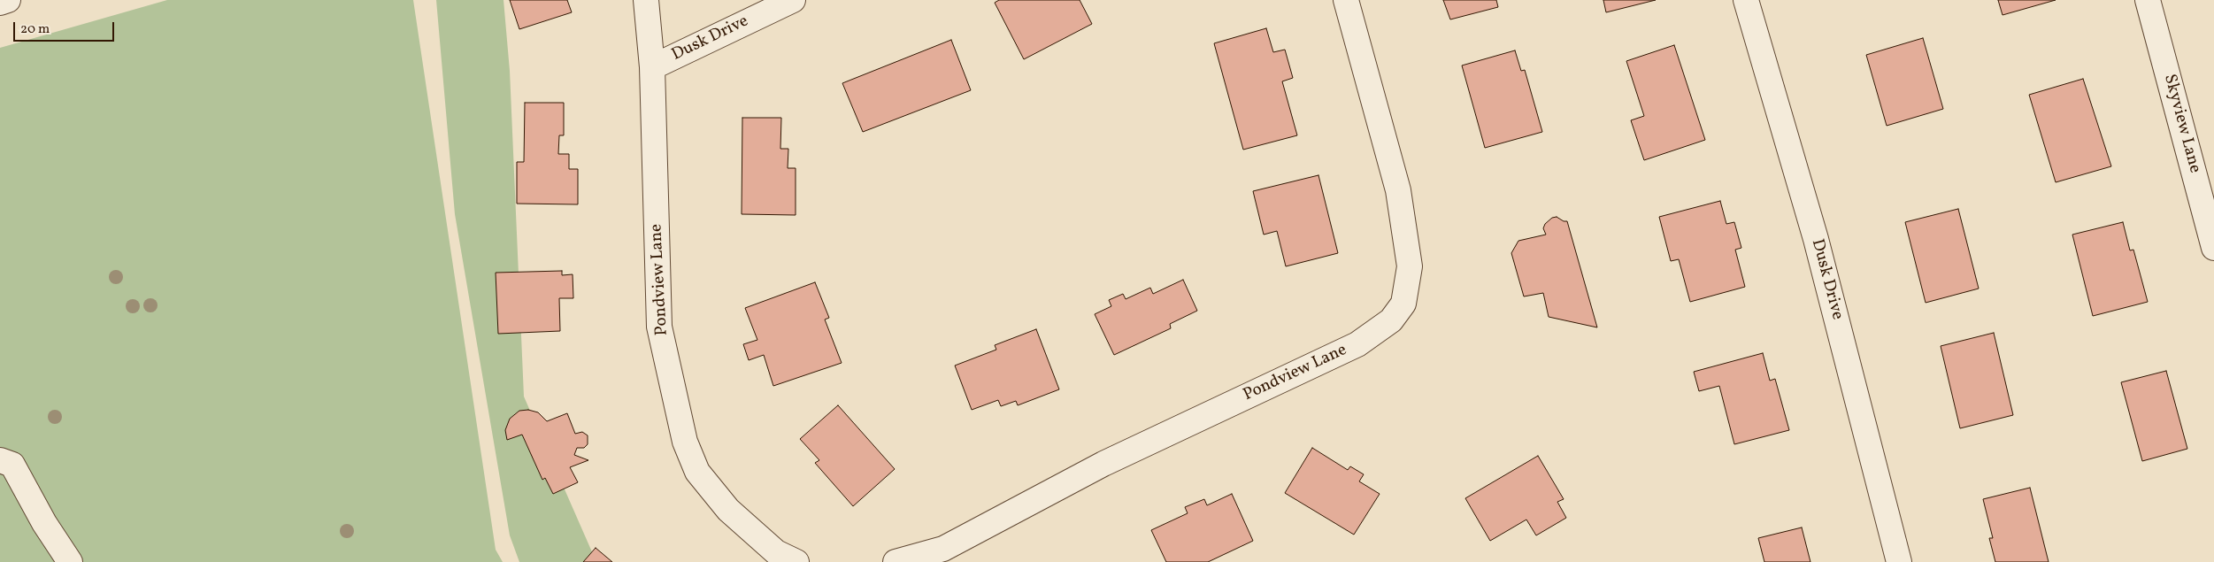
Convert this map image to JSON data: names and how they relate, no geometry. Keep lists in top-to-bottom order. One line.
{"streets":{"street":["Dusk Drive","Skyview Lane","Pondview Lane"]},"crossings":[["Dusk Drive","Pondview Lane"]],"scale_bar":"20 m"}
